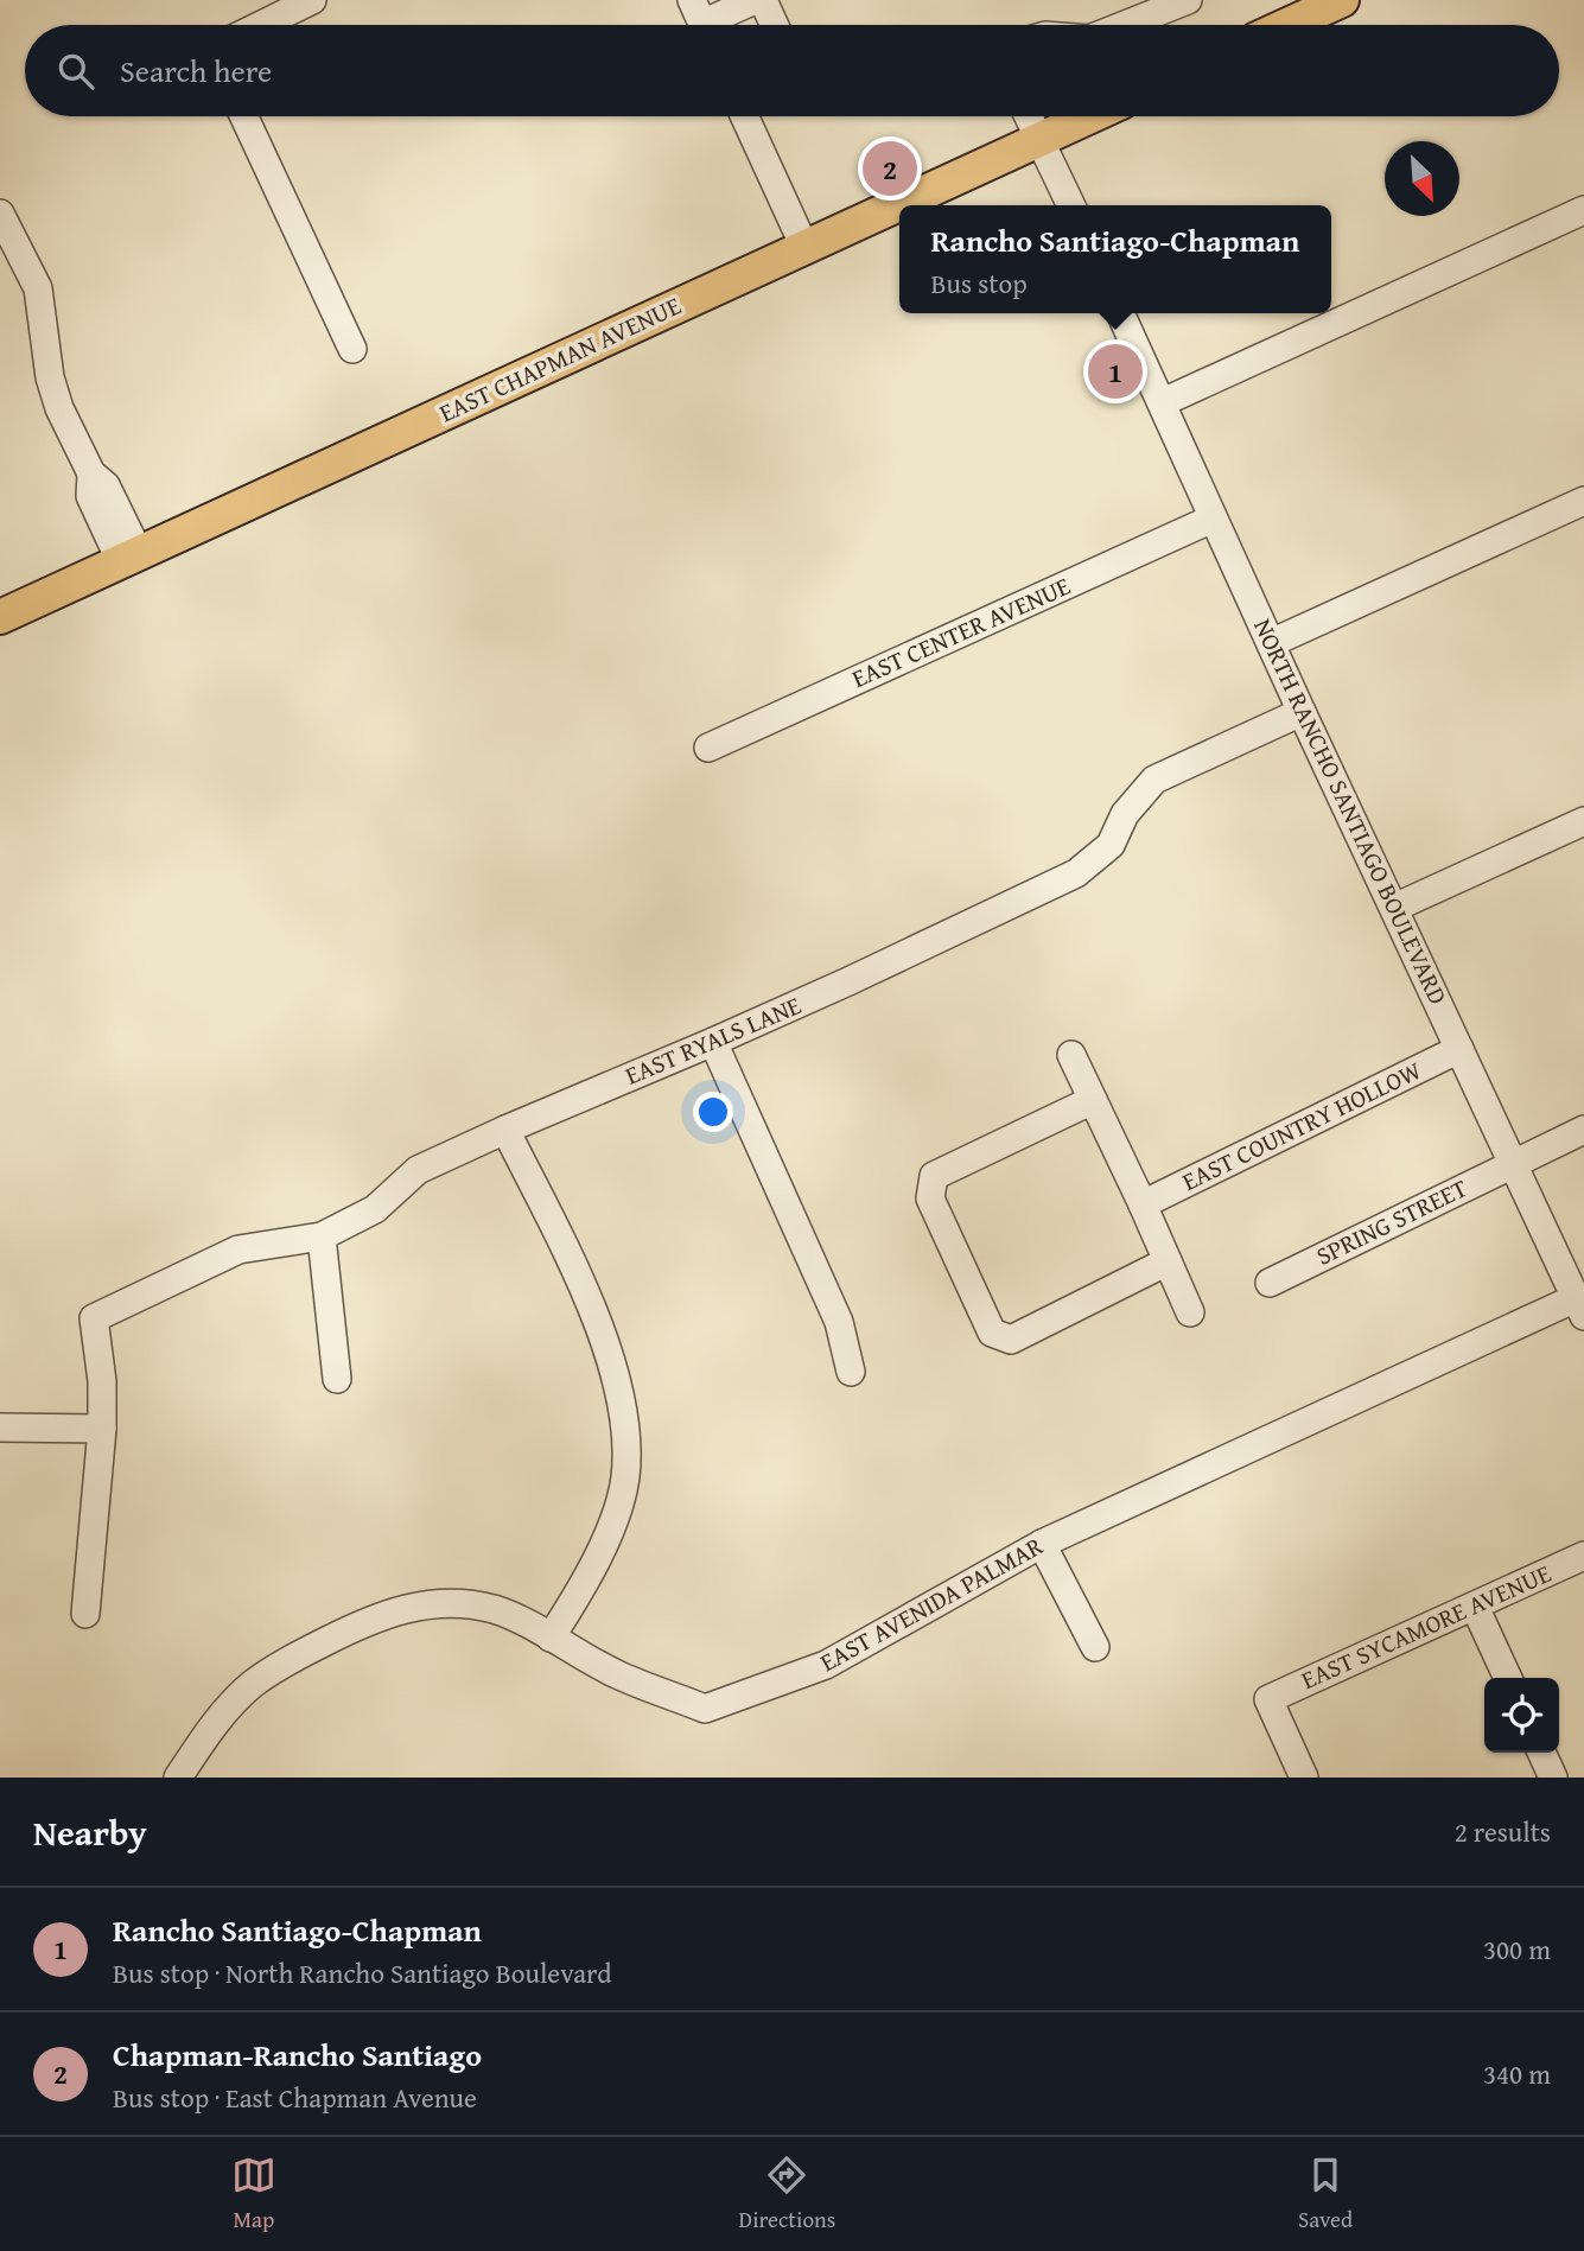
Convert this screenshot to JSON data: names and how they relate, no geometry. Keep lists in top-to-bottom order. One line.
{"streets":{"main road":["EAST CHAPMAN AVENUE"],"street":["EAST CENTER AVENUE","NORTH RANCHO SANTIAGO BOULEVARD","EAST RYALS LANE","EAST COUNTRY HOLLOW","SPRING STREET","EAST AVENIDA PALMAR","EAST SYCAMORE AVENUE"]},"crossings":[["EAST CENTER AVENUE","NORTH RANCHO SANTIAGO BOULEVARD"],["NORTH RANCHO SANTIAGO BOULEVARD","EAST RYALS LANE"],["NORTH RANCHO SANTIAGO BOULEVARD","EAST COUNTRY HOLLOW"],["NORTH RANCHO SANTIAGO BOULEVARD","SPRING STREET"],["NORTH RANCHO SANTIAGO BOULEVARD","EAST AVENIDA PALMAR"]],"north":"bottom right","page":{"search":"Search here","pins":["2","1"],"popup":["Rancho Santiago-Chapman","Bus stop"],"heading":["Nearby","2 results"],"list":[{"mark":"1","name":"Rancho Santiago-Chapman","note":"Bus stop · North Rancho Santiago Boulevard","value":"300 m"},{"mark":"2","name":"Chapman-Rancho Santiago","note":"Bus stop · East Chapman Avenue","value":"340 m"}],"nav":["Map","Directions","Saved"]}}
